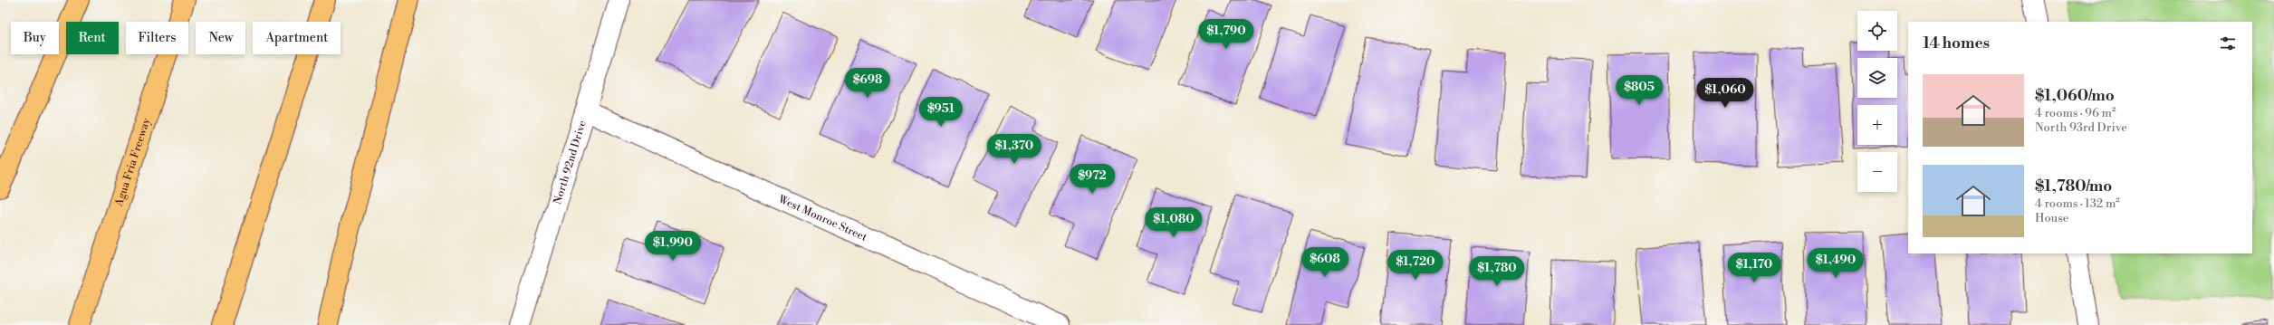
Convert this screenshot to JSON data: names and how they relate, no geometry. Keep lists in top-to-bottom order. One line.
{"streets":{"highway":["Agua Fria Freeway"],"street":["North 92nd Drive","West Monroe Street"]},"crossings":[["North 92nd Drive","West Monroe Street"]],"page":{"map_buttons":["+","−"],"price":["$1,790","$698","$805","$1,060","$951","$1,370","$972","$1,080","$1,990","$608","$1,490","$1,720","$1,170","$1,780"],"chip":["Buy","Rent","Filters","New","Apartment"],"heading":"14 homes","list":[{"name":"$1,060/mo","note":"4 rooms · 96 m² · North 93rd Drive"},{"name":"$1,780/mo","note":"4 rooms · 132 m² · House"}]}}
